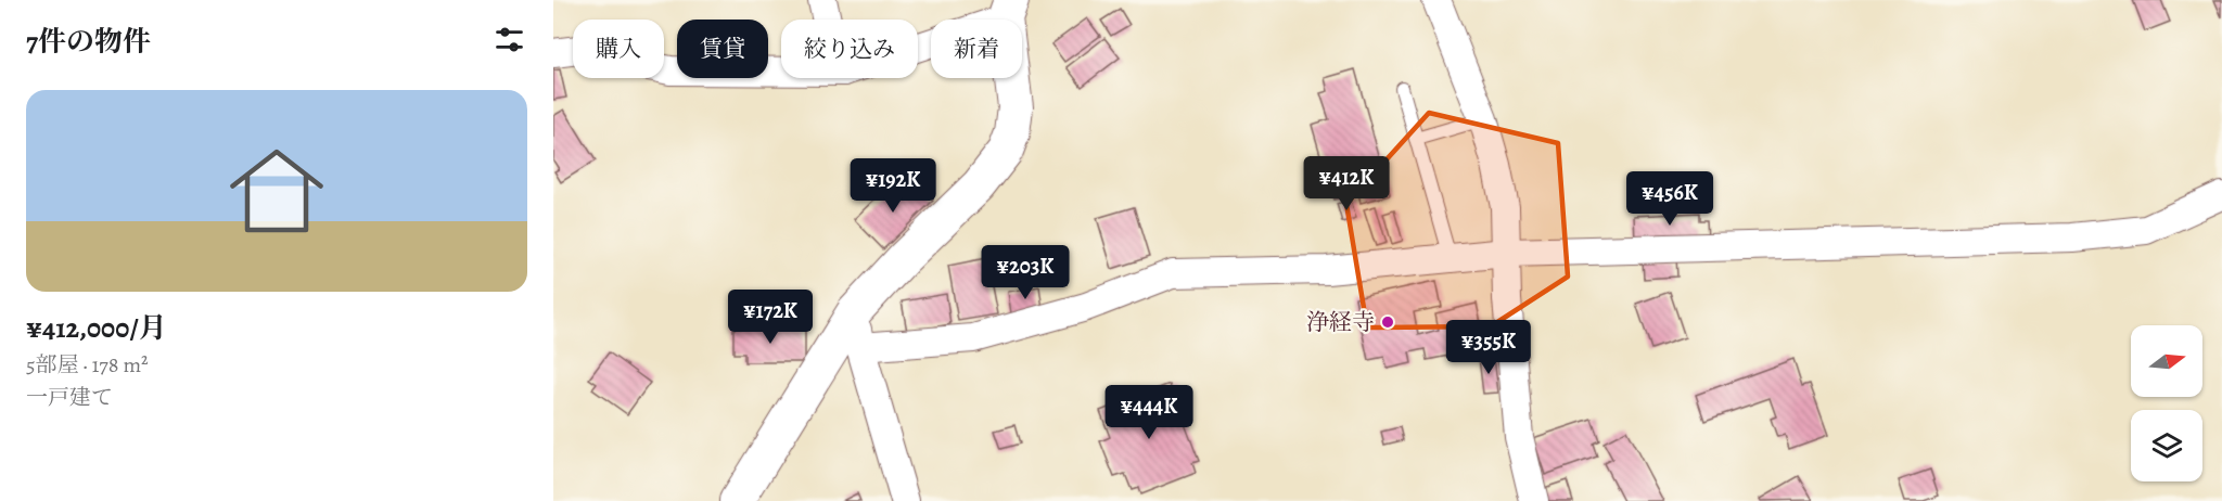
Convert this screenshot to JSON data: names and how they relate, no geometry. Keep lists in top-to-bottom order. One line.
{"places":["浄経寺"],"north":"right","page":{"heading":"7件の物件","chip":["購入","賃貸","絞り込み","新着"],"list":[{"name":"¥412,000/月","note":"5部屋 · 178 m² · 一戸建て"}],"price":["¥412K","¥192K","¥456K","¥203K","¥172K","¥355K","¥444K"]}}
